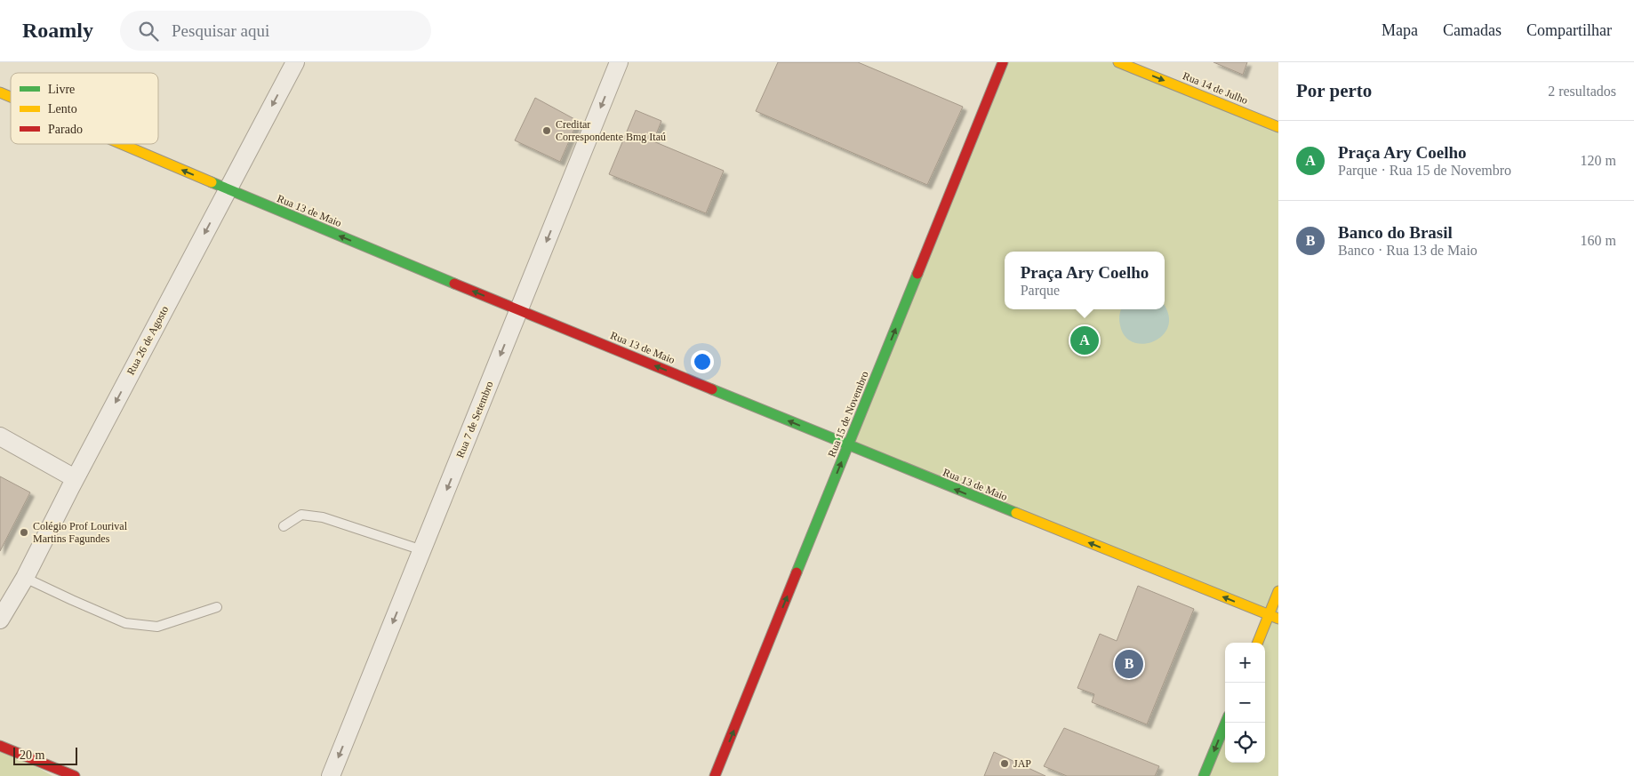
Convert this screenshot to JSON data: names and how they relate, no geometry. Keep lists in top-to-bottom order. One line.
{"streets":{"street":["Rua 14 de Julho","Rua 13 de Maio","Rua 26 de Agosto","Rua 15 de Novembro","Rua 7 de Setembro"]},"crossings":[["Rua 13 de Maio","Rua 26 de Agosto"],["Rua 13 de Maio","Rua 15 de Novembro"],["Rua 13 de Maio","Rua 7 de Setembro"]],"one_way":["Rua 14 de Julho","Rua 13 de Maio","Rua 26 de Agosto","Rua 15 de Novembro","Rua 7 de Setembro"],"places":["Creditar Correspondente Bmg Itaú","Colégio Prof Lourival Martins Fagundes","JAP"],"legend":["Livre","Lento","Parado"],"scale_bar":"20 m","page":{"header":"Roamly","search":"Pesquisar aqui","nav":["Mapa","Camadas","Compartilhar"],"heading":["Por perto","2 resultados"],"list":[{"mark":"A","name":"Praça Ary Coelho","note":"Parque · Rua 15 de Novembro","value":"120 m"},{"mark":"B","name":"Banco do Brasil","note":"Banco · Rua 13 de Maio","value":"160 m"}],"popup":["Praça Ary Coelho","Parque"],"pins":["A","B"],"map_buttons":["+","−"],"scale":"20 m"}}
